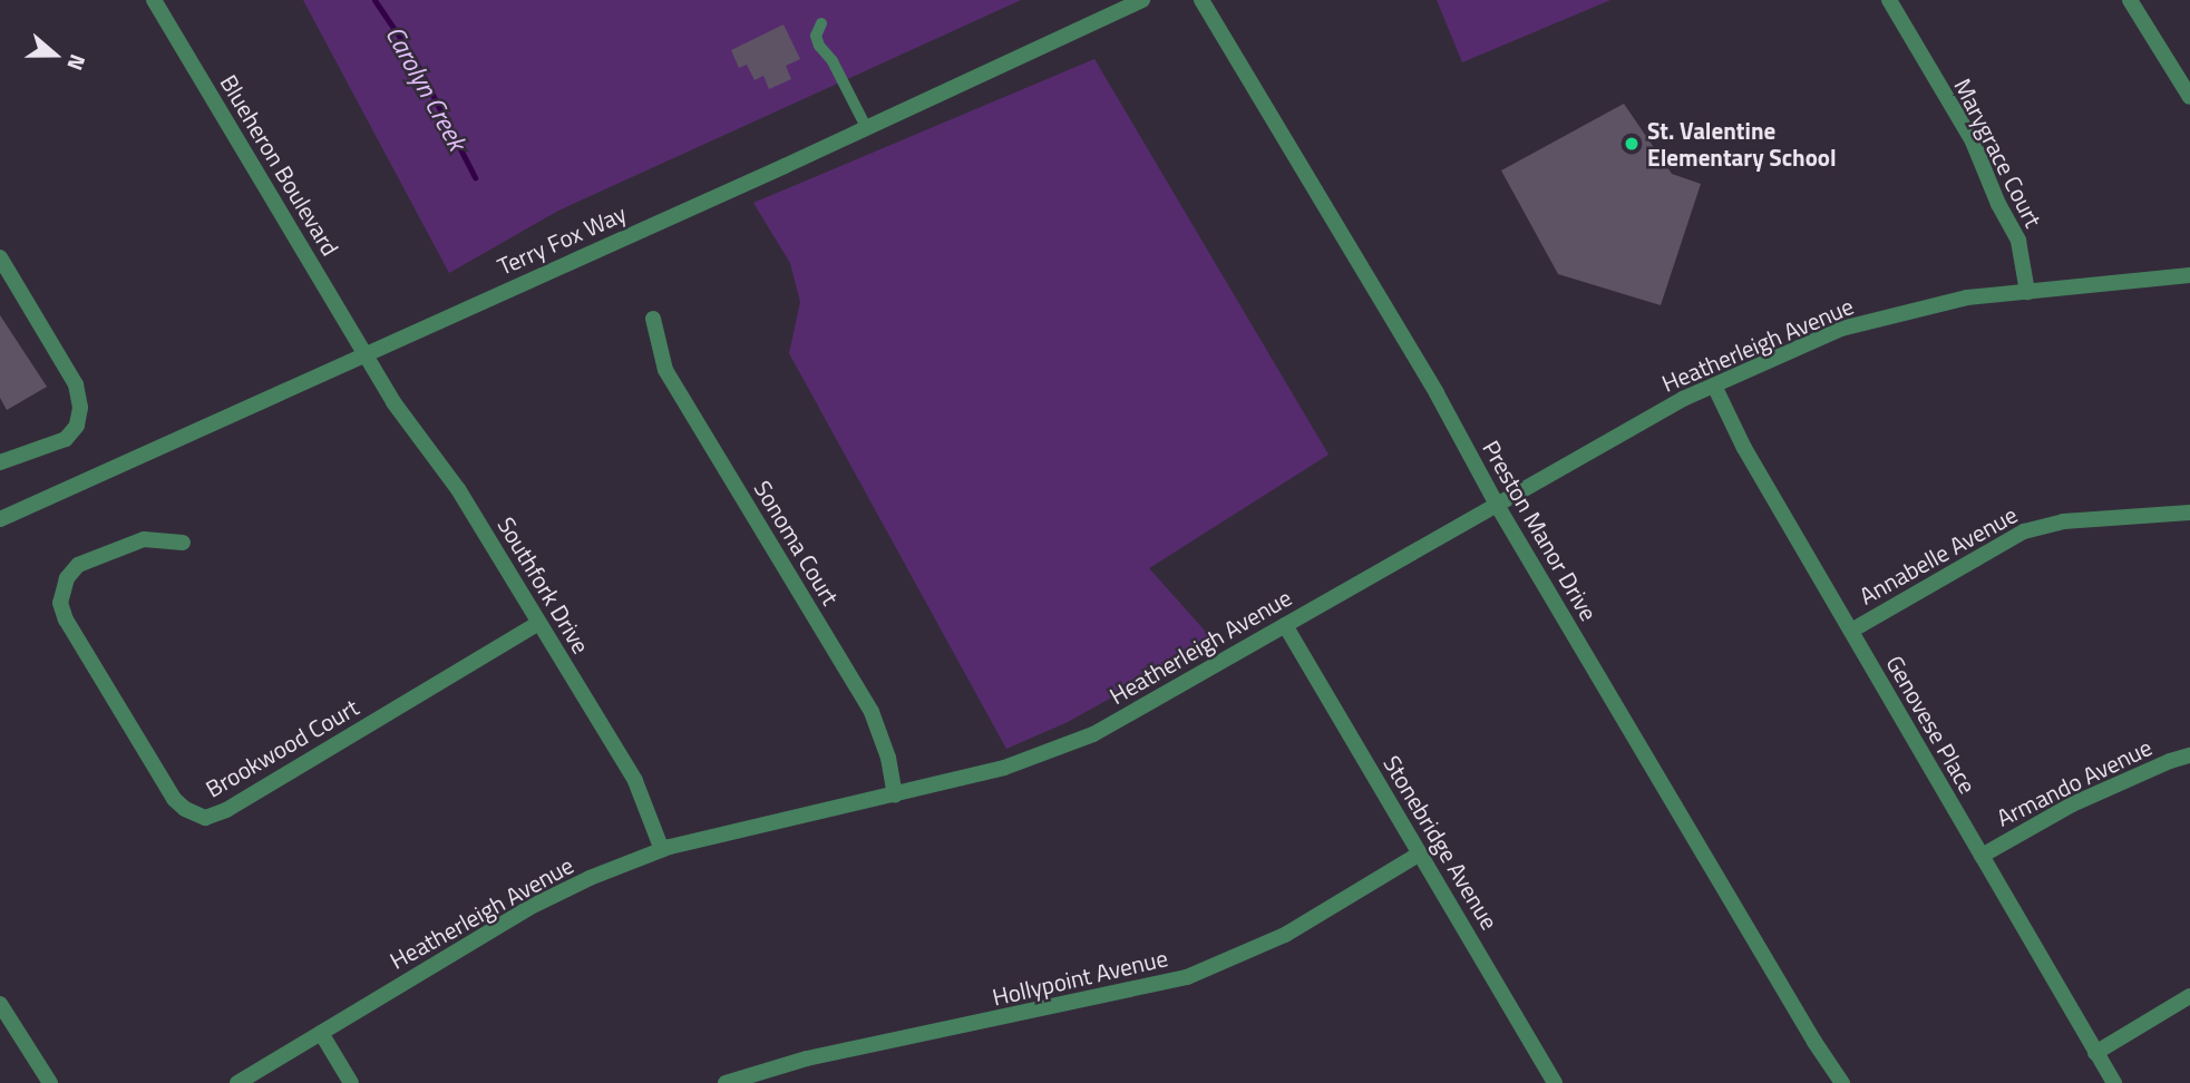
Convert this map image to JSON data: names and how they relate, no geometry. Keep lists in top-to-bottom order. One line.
{"streets":{"street":["Marygrace Court","Blueheron Boulevard","Terry Fox Way","Heatherleigh Avenue","Preston Manor Drive","Sonoma Court","Annabelle Avenue","Southfork Drive","Genovese Place","Brookwood Court","Armando Avenue","Stonebridge Avenue","Hollypoint Avenue"]},"crossings":[["Marygrace Court","Heatherleigh Avenue"],["Blueheron Boulevard","Terry Fox Way"],["Blueheron Boulevard","Southfork Drive"],["Terry Fox Way","Southfork Drive"],["Heatherleigh Avenue","Preston Manor Drive"],["Heatherleigh Avenue","Sonoma Court"],["Heatherleigh Avenue","Southfork Drive"],["Heatherleigh Avenue","Genovese Place"],["Heatherleigh Avenue","Stonebridge Avenue"],["Annabelle Avenue","Genovese Place"],["Southfork Drive","Brookwood Court"],["Genovese Place","Armando Avenue"],["Stonebridge Avenue","Hollypoint Avenue"]],"water":["Carolyn Creek"],"places":["St. Valentine Elementary School"],"north":"right"}
